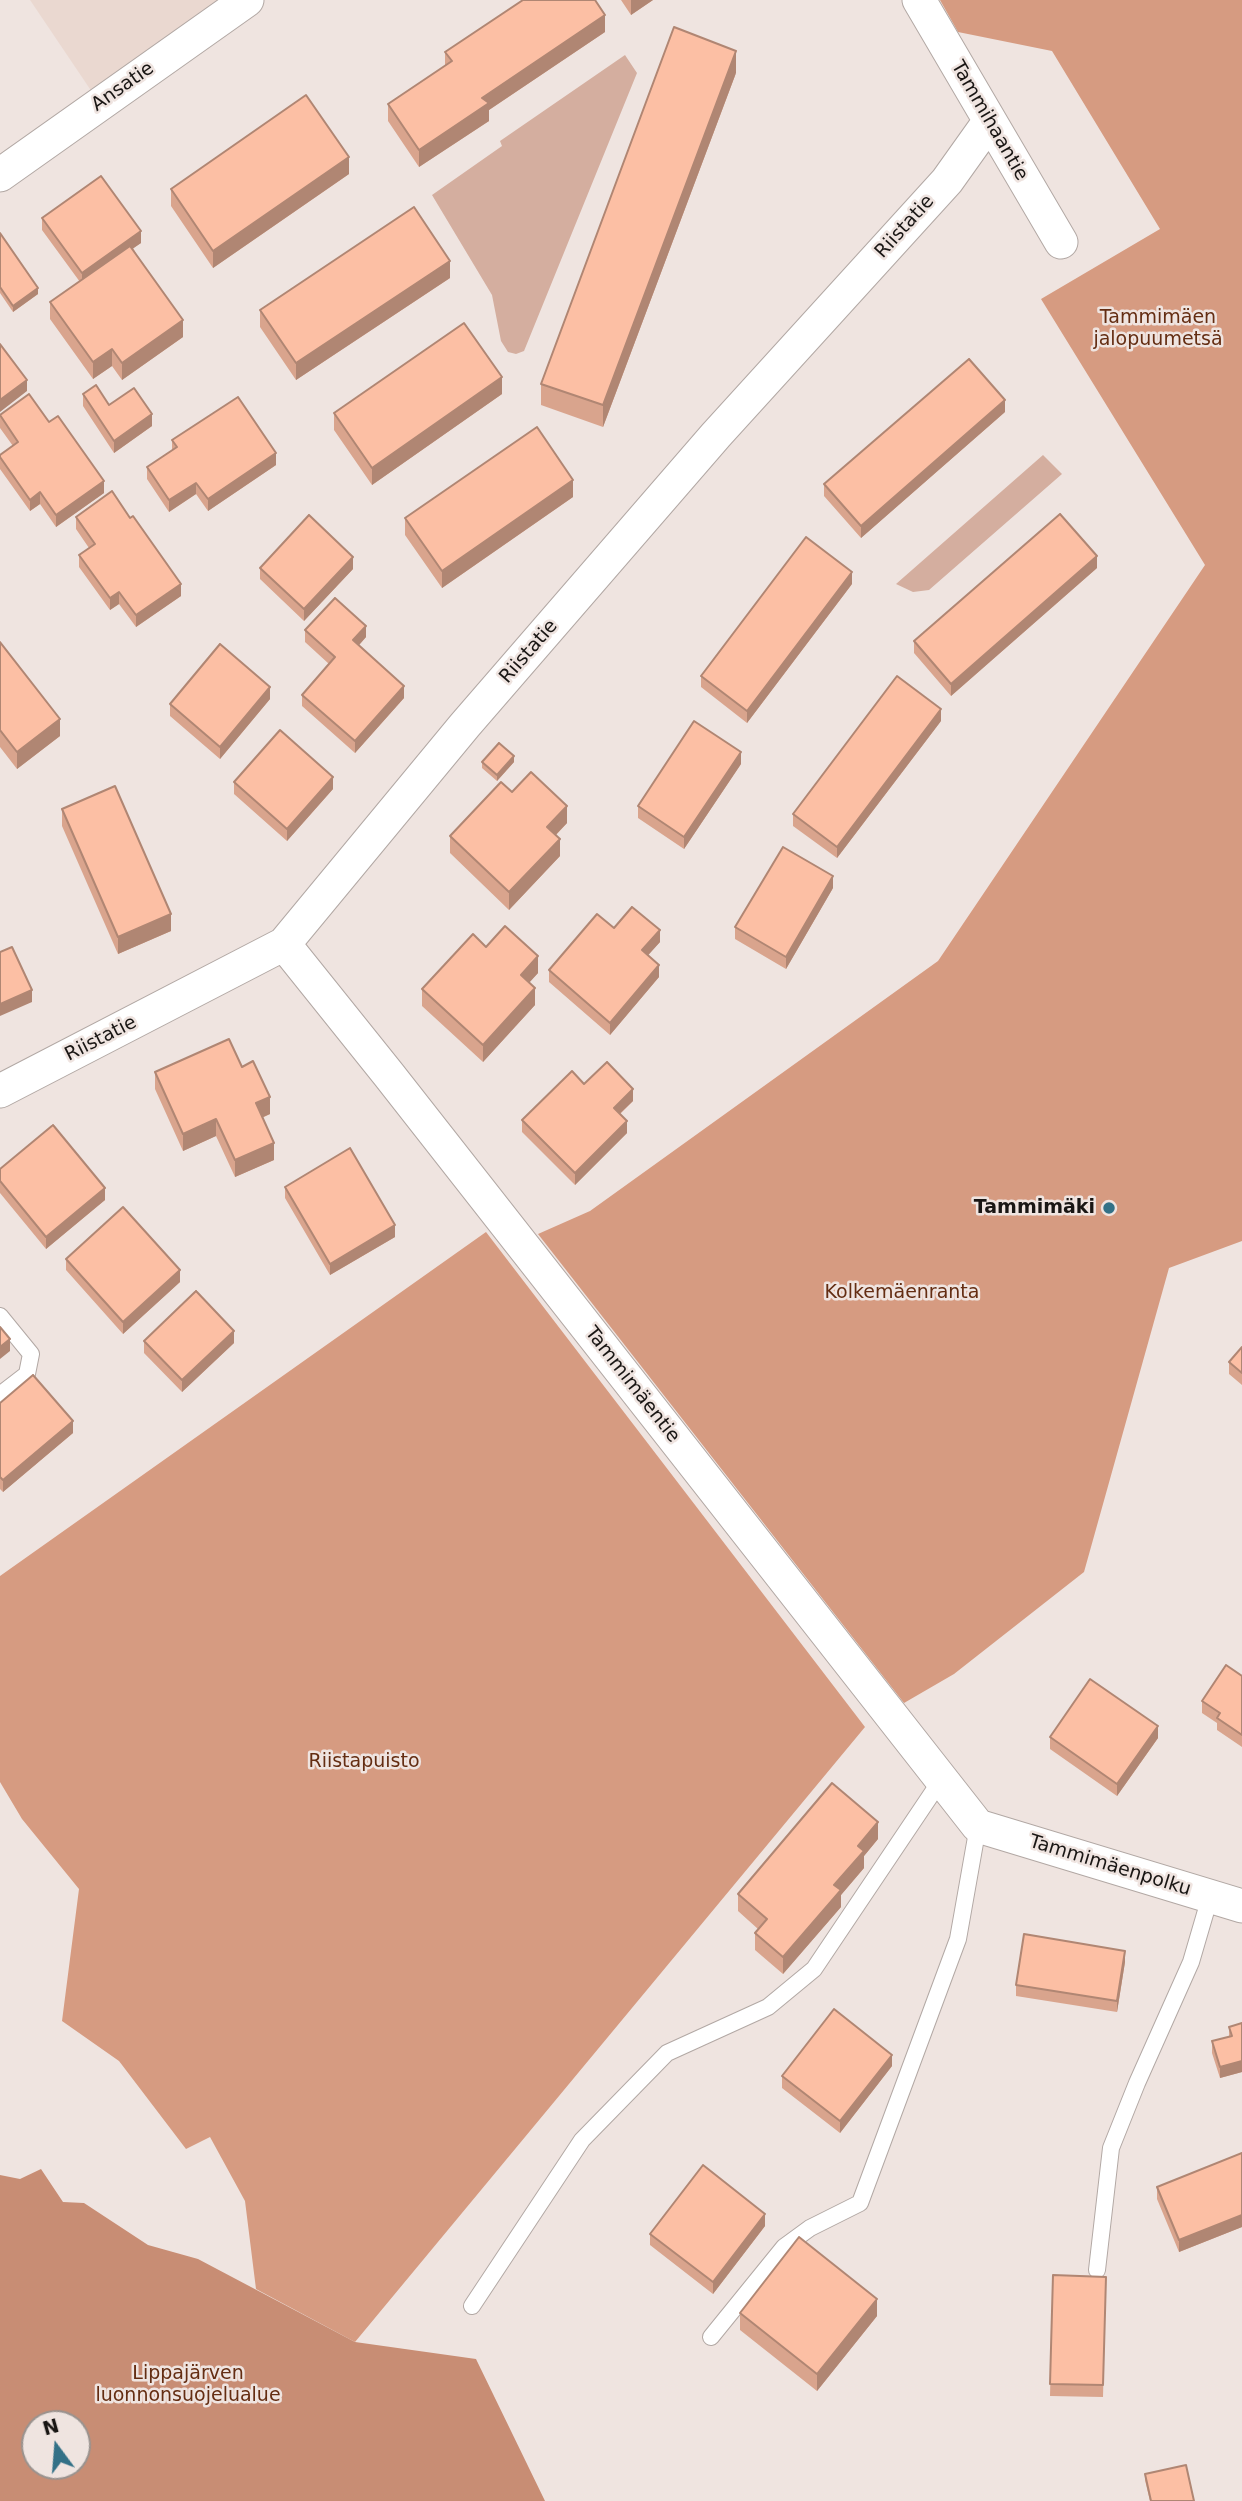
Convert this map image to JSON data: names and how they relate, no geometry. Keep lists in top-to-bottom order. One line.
{"streets":{"street":["Ansatie","Tammihaantie","Riistatie","Tammimäentie","Tammimäenpolku"]},"crossings":[["Tammihaantie","Riistatie"],["Riistatie","Tammimäentie"],["Tammimäentie","Tammimäenpolku"]],"parks":["Tammimäen jalopuumetsä","Kolkemäenranta","Riistapuisto","Lippajärven luonnonsuojelualue"],"places":["Tammimäki"],"north":"top"}
